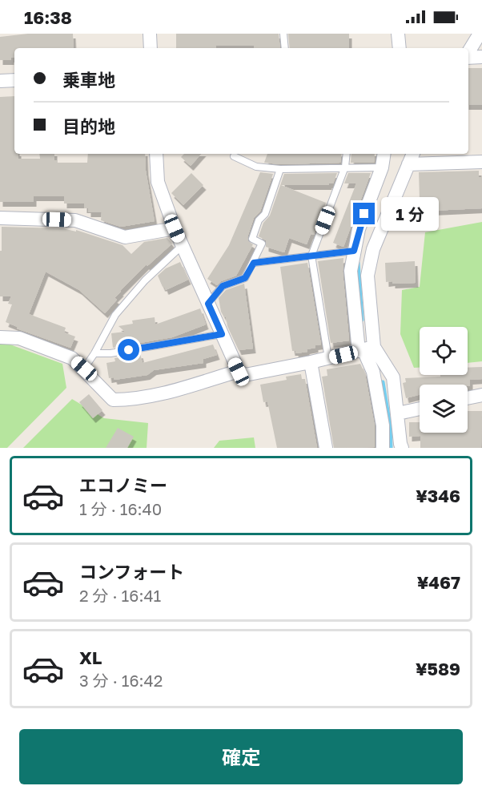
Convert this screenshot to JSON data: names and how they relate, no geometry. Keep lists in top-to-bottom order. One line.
{"page":{"status":"16:38","banner":["乗車地","目的地"],"bubble":"1 分","list":[{"name":"エコノミー","note":"1 分 · 16:40","value":"¥346"},{"name":"コンフォート","note":"2 分 · 16:41","value":"¥467"},{"name":"XL","note":"3 分 · 16:42","value":"¥589"}],"buttons":"確定"}}
